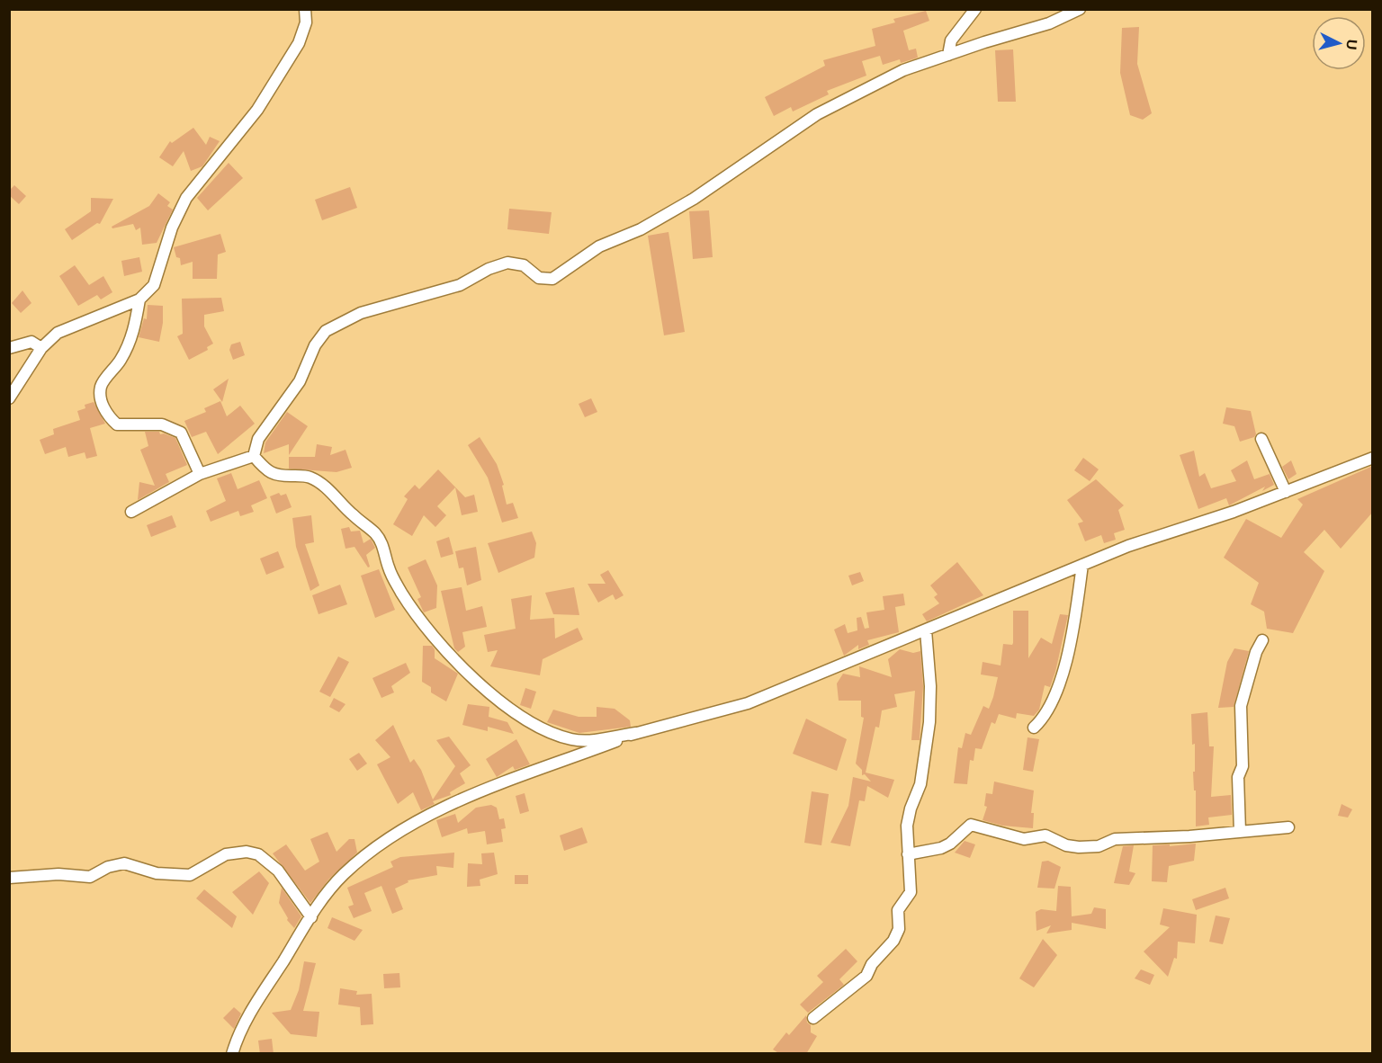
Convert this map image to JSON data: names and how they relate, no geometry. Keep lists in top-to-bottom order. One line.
{"north":"right"}
